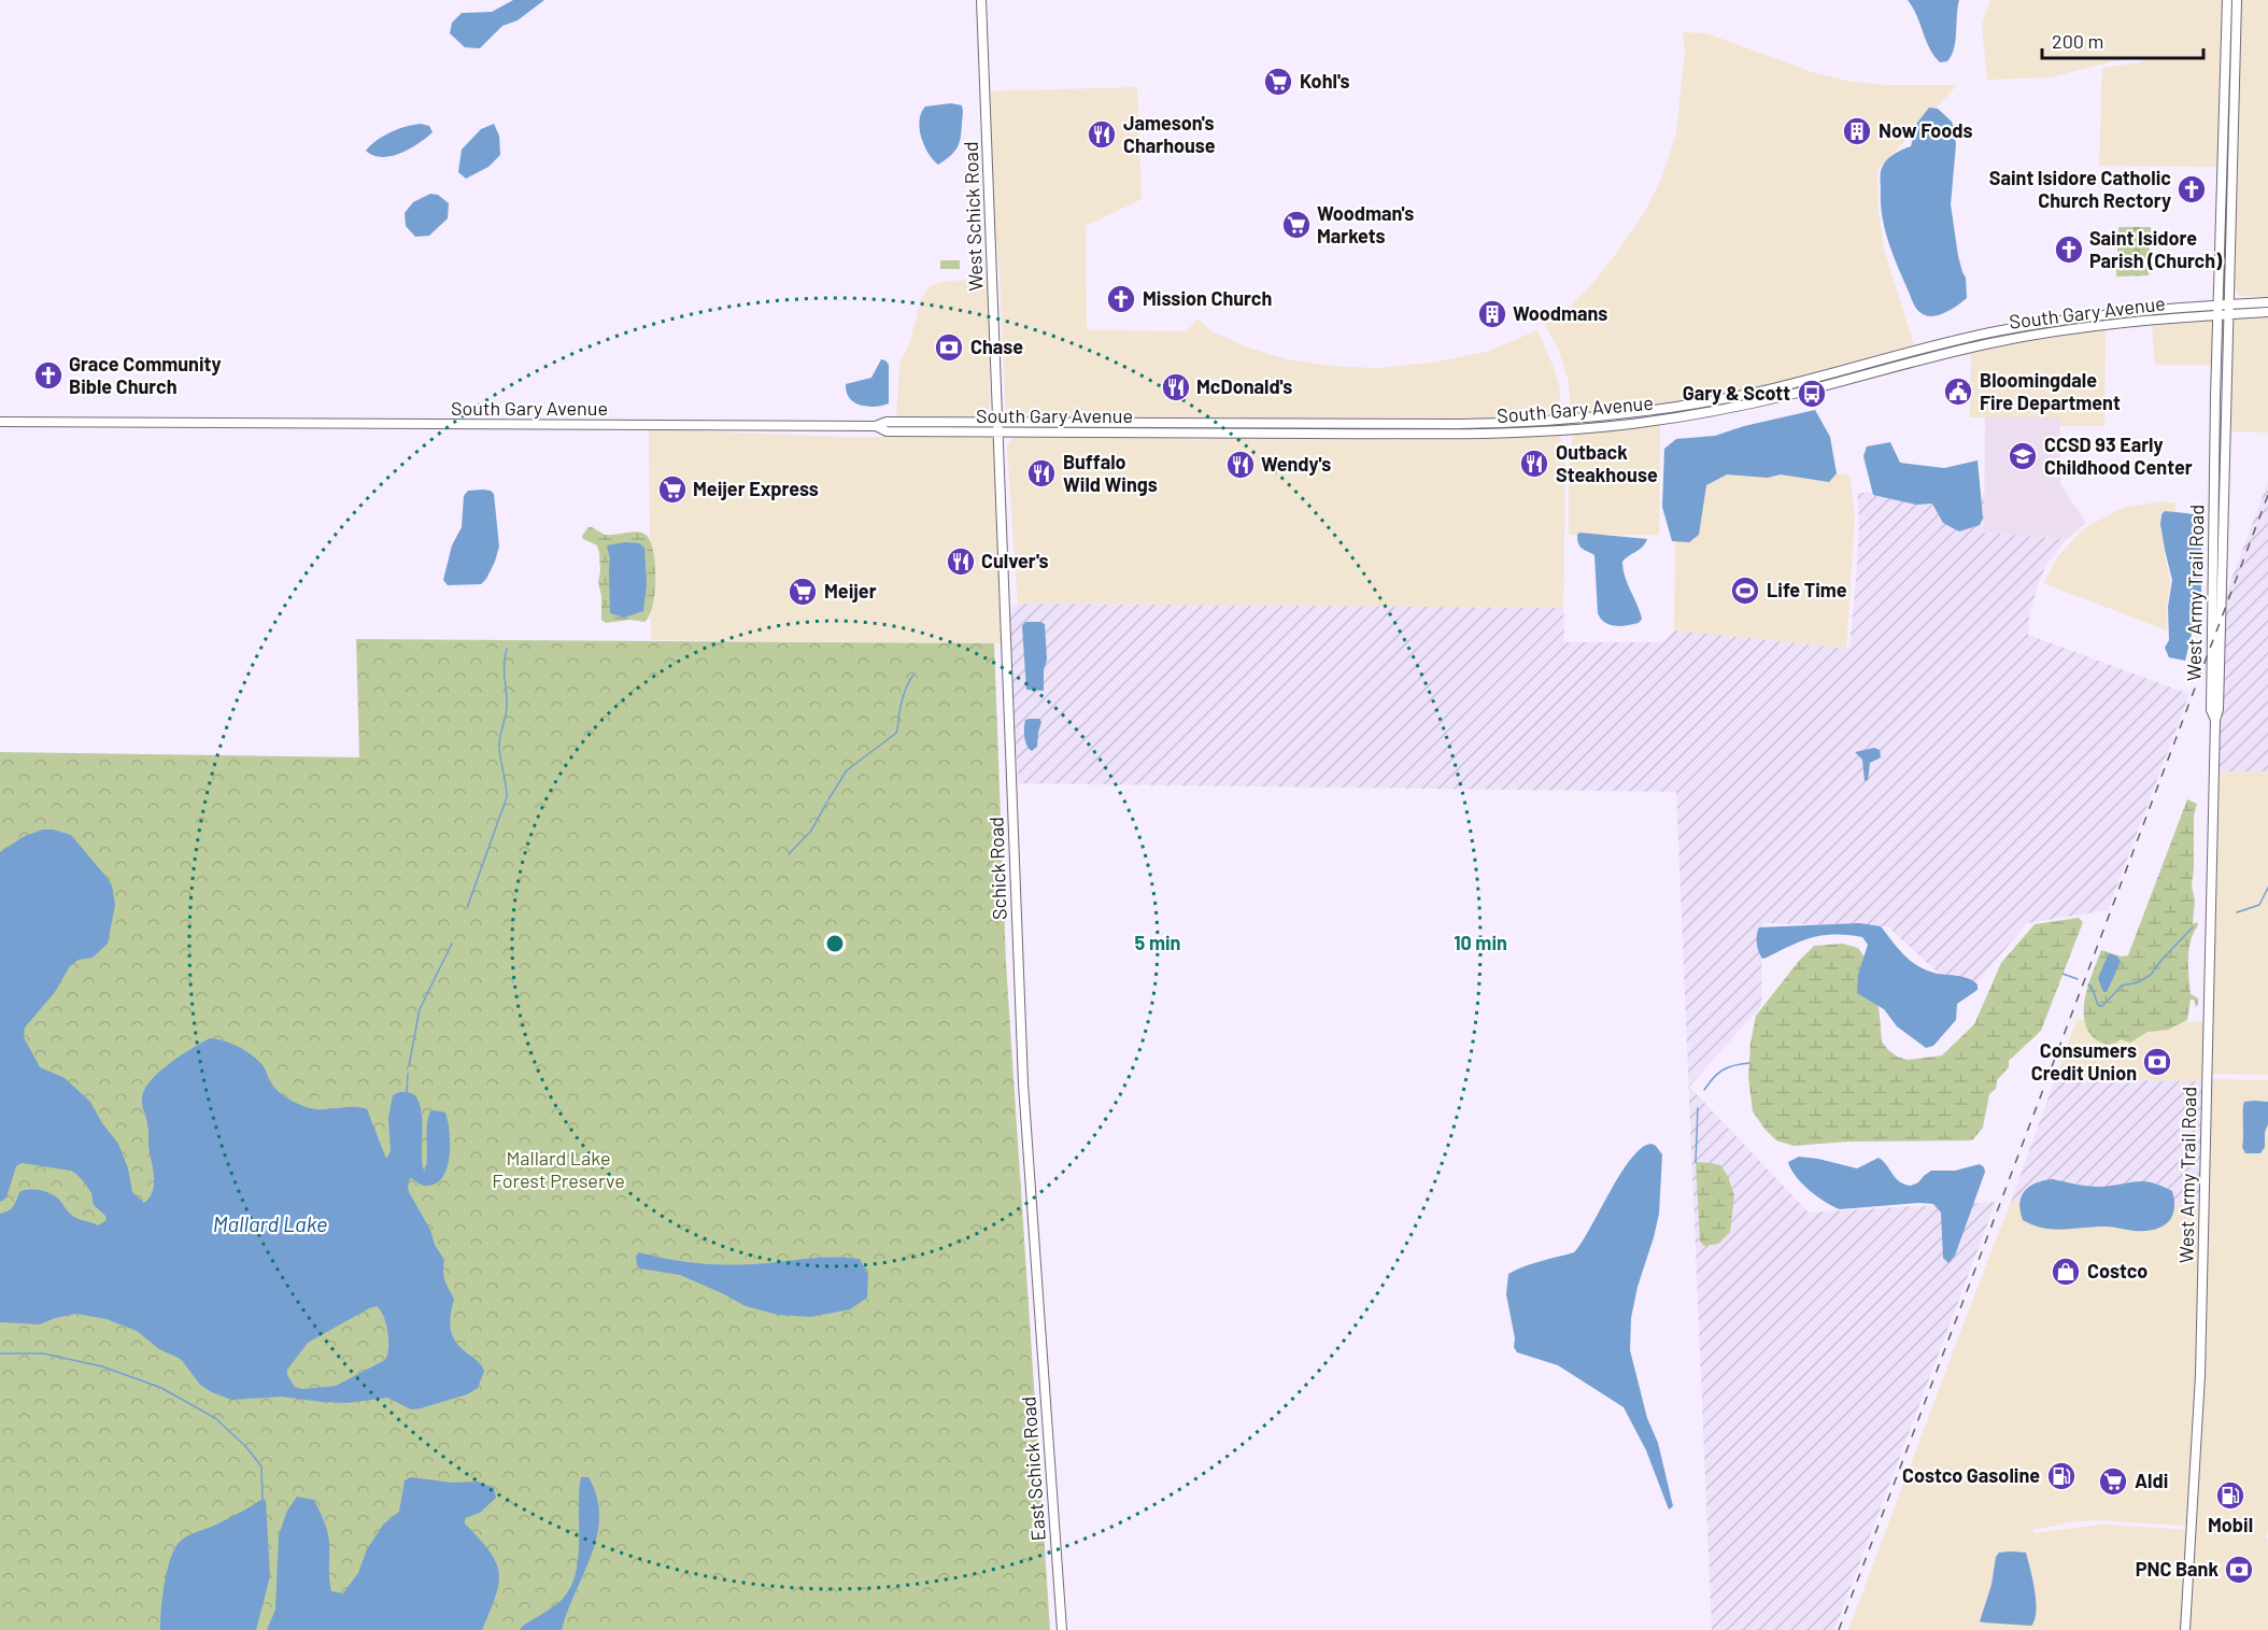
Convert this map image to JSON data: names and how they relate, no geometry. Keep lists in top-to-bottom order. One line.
{"streets":{"main road":["West Schick Road","South Gary Avenue","West Army Trail Road","Schick Road","East Schick Road"]},"crossings":[["West Schick Road","South Gary Avenue"],["West Schick Road","Schick Road"],["South Gary Avenue","West Army Trail Road"],["South Gary Avenue","Schick Road"],["Schick Road","East Schick Road"]],"water":["Mallard Lake"],"parks":["Mallard Lake Forest Preserve"],"places":{"supermarket":["Kohl's","Woodman's Markets","Meijer Express","Meijer","Aldi"],"building":["Now Foods","Woodmans"],"restaurant":["Jameson's Charhouse","McDonald's","Outback Steakhouse","Wendy's","Buffalo Wild Wings","Culver's"],"church":["Saint Isidore Catholic Church Rectory","Saint Isidore Parish (Church)","Mission Church","Grace Community Bible Church"],"bank":["Chase","Consumers Credit Union","PNC Bank"],"public building":["Bloomingdale Fire Department"],"bus stop":["Gary & Scott"],"school or university":["CCSD 93 Early Childhood Center"],"sports":["Life Time"],"shop":["Costco"],"fuel station":["Costco Gasoline","Mobil"]},"scale_bar":"200 m","rings":["5 min","10 min"]}
